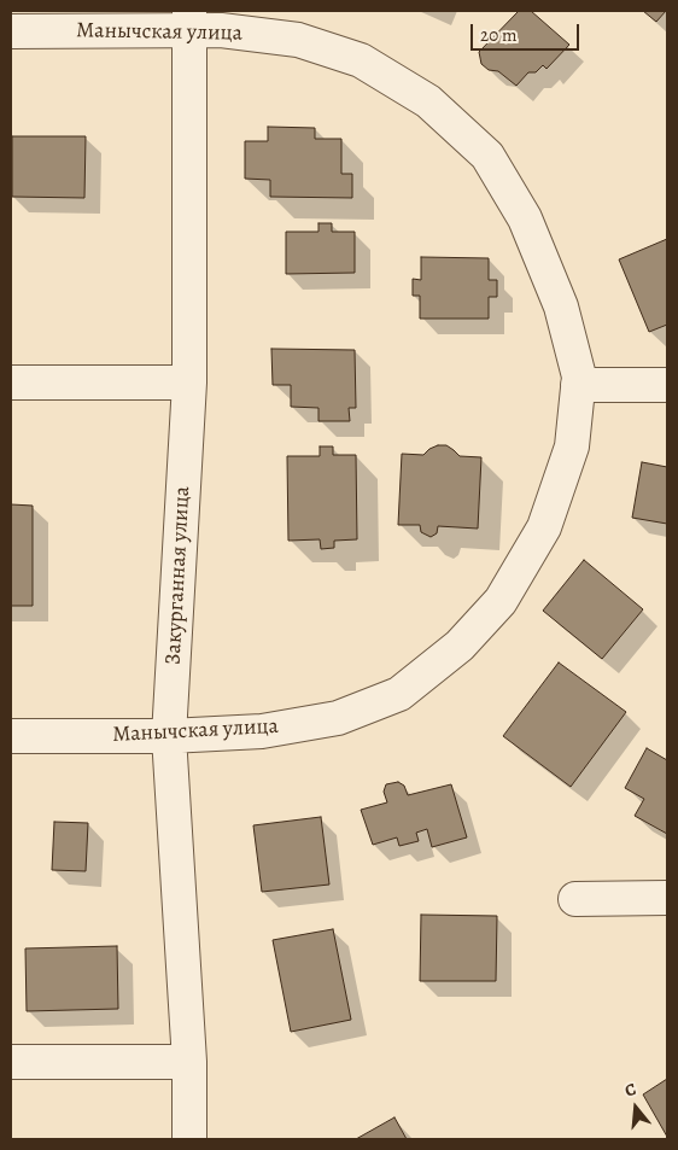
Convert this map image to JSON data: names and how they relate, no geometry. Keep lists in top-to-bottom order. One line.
{"streets":{"street":["Манычская улица","Закурганная улица"]},"crossings":[["Манычская улица","Закурганная улица"]],"scale_bar":"20 m","north":"top"}
